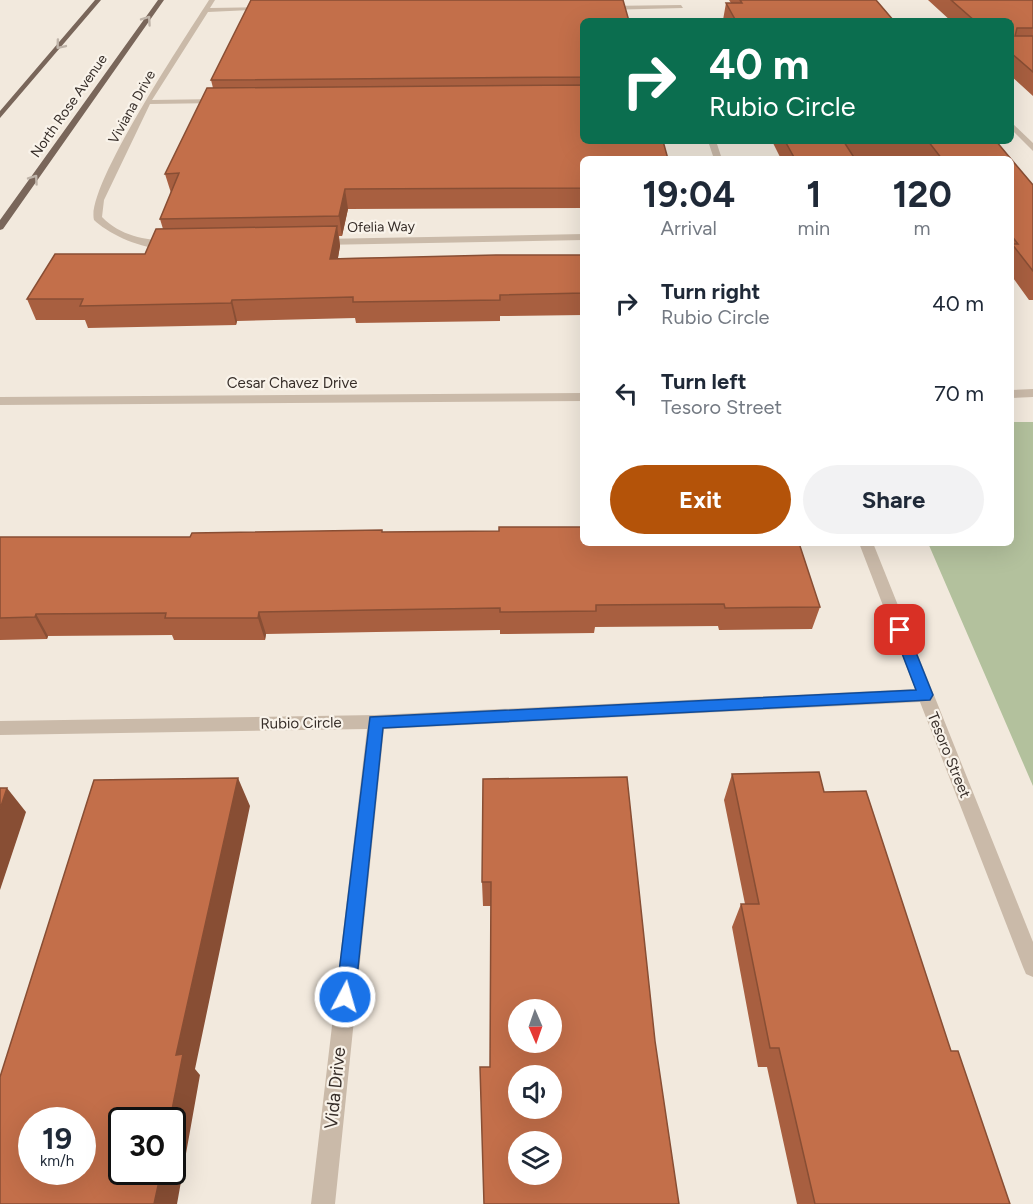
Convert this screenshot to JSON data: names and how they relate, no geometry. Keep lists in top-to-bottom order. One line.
{"streets":{"main road":["North Rose Avenue"],"street":["Viviana Drive","Ofelia Way","Cesar Chavez Drive","Rubio Circle","Tesoro Street","Vida Drive"]},"crossings":[["Rubio Circle","Tesoro Street"],["Rubio Circle","Vida Drive"]],"north":"bottom","page":{"turn":["40 m","Rubio Circle"],"eta":["19:04","Arrival","1","min","120","m"],"list":[{"name":"Turn right","note":"Rubio Circle","value":"40 m"},{"name":"Turn left","note":"Tesoro Street","value":"70 m"}],"buttons":["Exit","Share"],"speed":"19 km/h","limit":"30"}}
